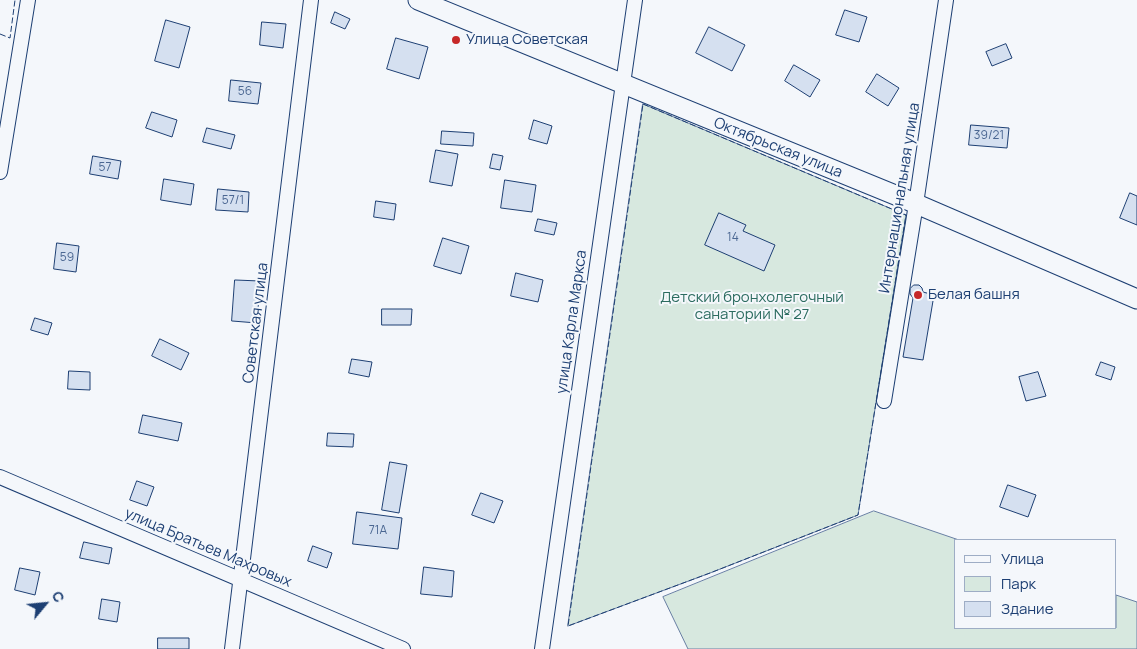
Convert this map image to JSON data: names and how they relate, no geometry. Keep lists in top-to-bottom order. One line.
{"streets":{"main road":["Октябрьская улица"],"street":["Интернациональная улица","улица Карла Маркса","Советская улица","улица Братьев Махровых"]},"crossings":[["Октябрьская улица","Интернациональная улица"],["Октябрьская улица","улица Карла Маркса"],["Советская улица","улица Братьев Махровых"]],"parks":["Детский бронхолегочный санаторий № 27"],"places":["Улица Советская","Белая башня"],"house_numbers":["56","39/21","57","57/1","14","59","71А"],"legend":["Улица","Парк","Здание"],"north":"top right"}
